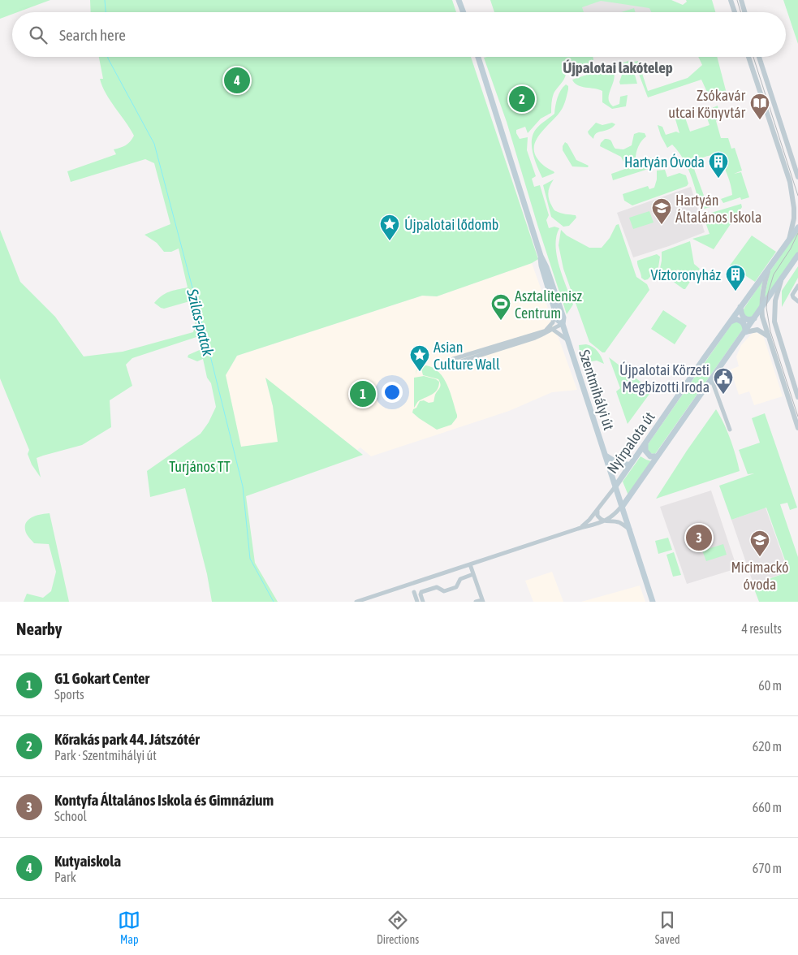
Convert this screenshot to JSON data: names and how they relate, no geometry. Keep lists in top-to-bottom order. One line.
{"streets":{"main road":["Szentmihályi út","Nyírpalota út"]},"crossings":[["Szentmihályi út","Nyírpalota út"]],"districts":["Újpalotai lakótelep"],"water":["Szilas-patak"],"parks":["Turjános TT"],"places":{"library":["Zsókavár utcai Könyvtár"],"building":["Hartyán Óvoda","Víztoronyház"],"school or university":["Hartyán Általános Iskola","Micimackó óvoda"],"place":["Újpalotai lődomb","Asian Culture Wall"],"sports":["Asztalitenisz Centrum"],"public building":["Újpalotai Körzeti Megbízotti Iroda"]},"page":{"search":"Search here","pins":["4","2","1","3"],"heading":["Nearby","4 results"],"list":[{"mark":"1","name":"G1 Gokart Center","note":"Sports","value":"60 m"},{"mark":"2","name":"Kőrakás park 44. Játszótér","note":"Park · Szentmihályi út","value":"620 m"},{"mark":"3","name":"Kontyfa Általános Iskola és Gimnázium","note":"School","value":"660 m"},{"mark":"4","name":"Kutyaiskola","note":"Park","value":"670 m"}],"nav":["Map","Directions","Saved"]}}
